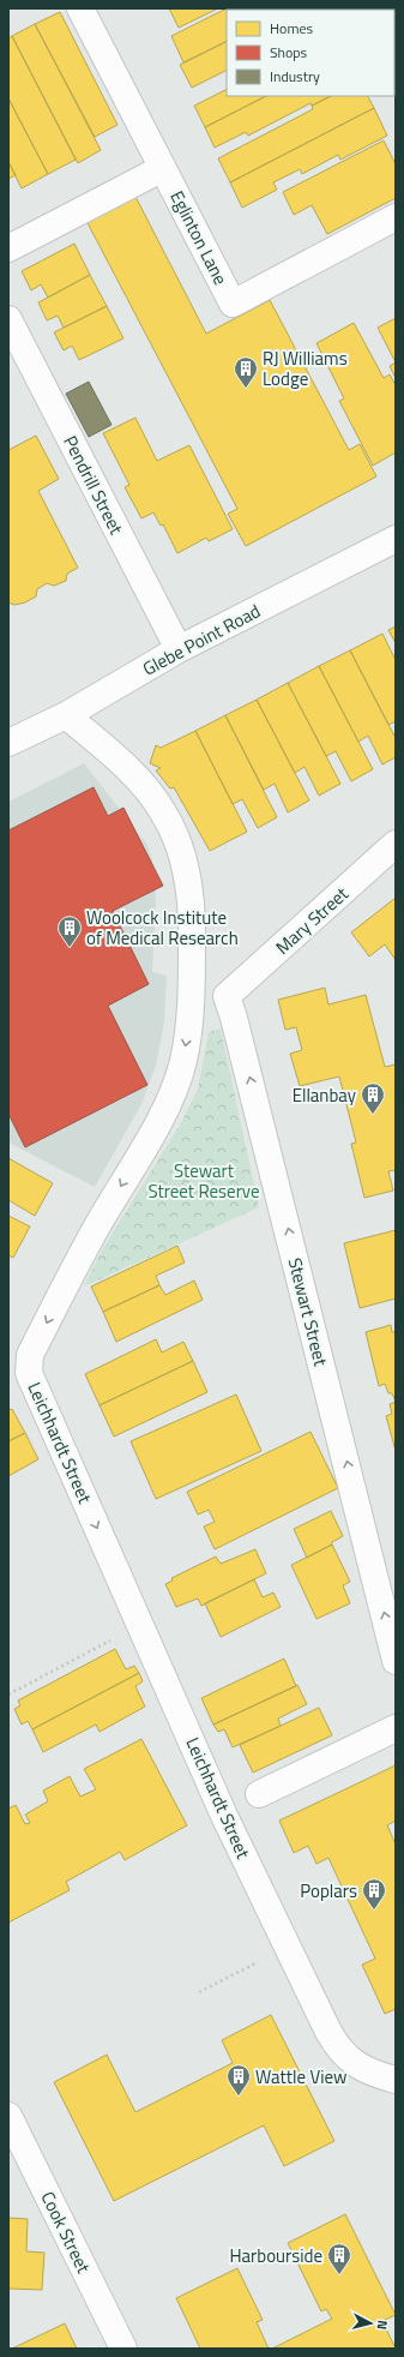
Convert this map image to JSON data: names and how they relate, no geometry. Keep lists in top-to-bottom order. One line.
{"streets":{"street":["Eglinton Lane","Pendrill Street","Glebe Point Road","Mary Street","Stewart Street","Leichhardt Street","Cook Street"]},"crossings":[["Pendrill Street","Glebe Point Road"],["Glebe Point Road","Leichhardt Street"],["Mary Street","Stewart Street"]],"one_way":["Stewart Street","Leichhardt Street"],"parks":["Stewart Street Reserve"],"places":{"building":["RJ Williams Lodge","Woolcock Institute of Medical Research","Ellanbay","Poplars","Wattle View","Harbourside"]},"legend":["Homes","Shops","Industry"],"north":"right"}
